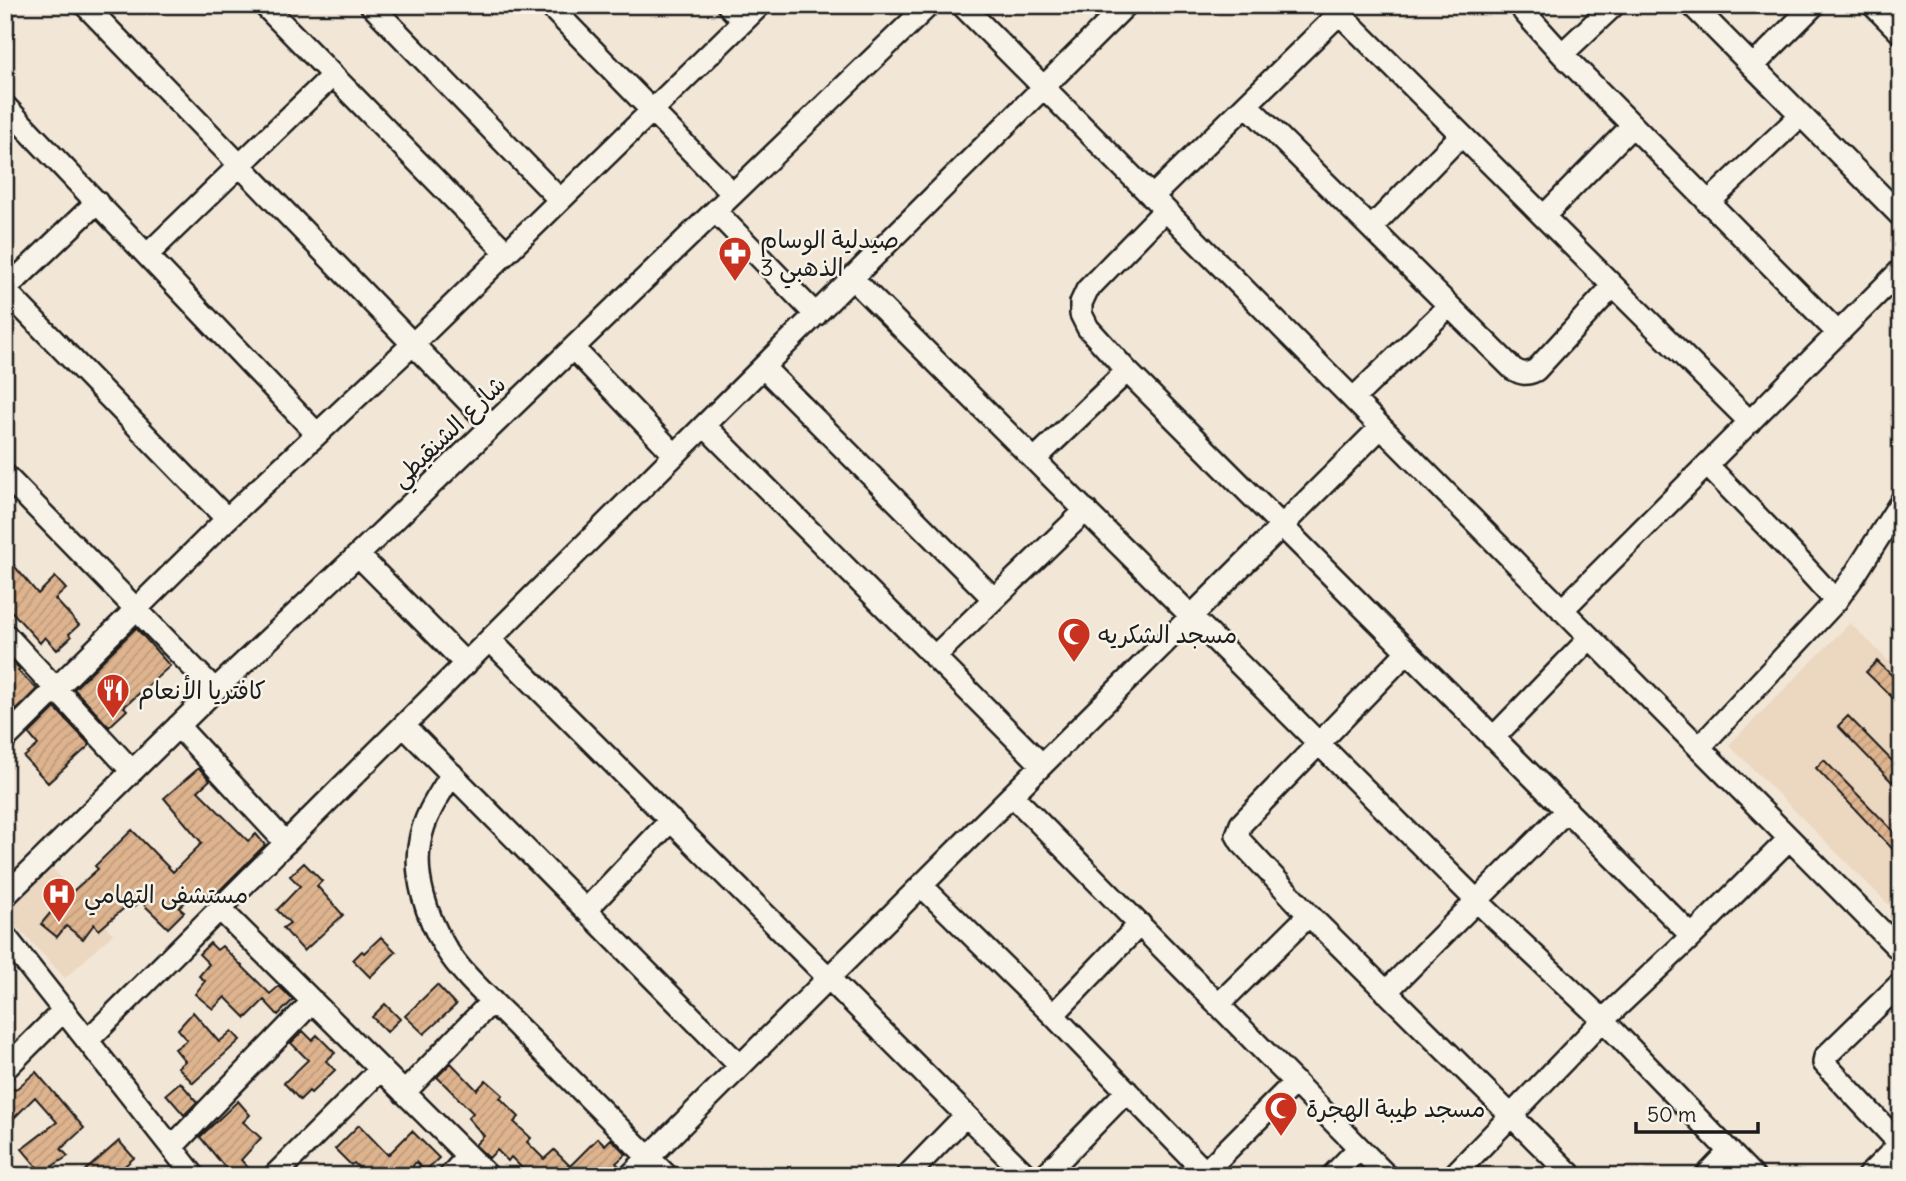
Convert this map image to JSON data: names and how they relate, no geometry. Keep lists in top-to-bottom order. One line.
{"streets":{"street":["شارع الشنقيطي"]},"places":{"pharmacy":["صيدلية الوسام الذهبي 3"],"mosque":["مسجد الشكريه","مسجد طيبة الهجرة"],"restaurant":["كافتريا الأنعام"],"hospital":["مستشفى التهامي"]},"scale_bar":"50 m"}
